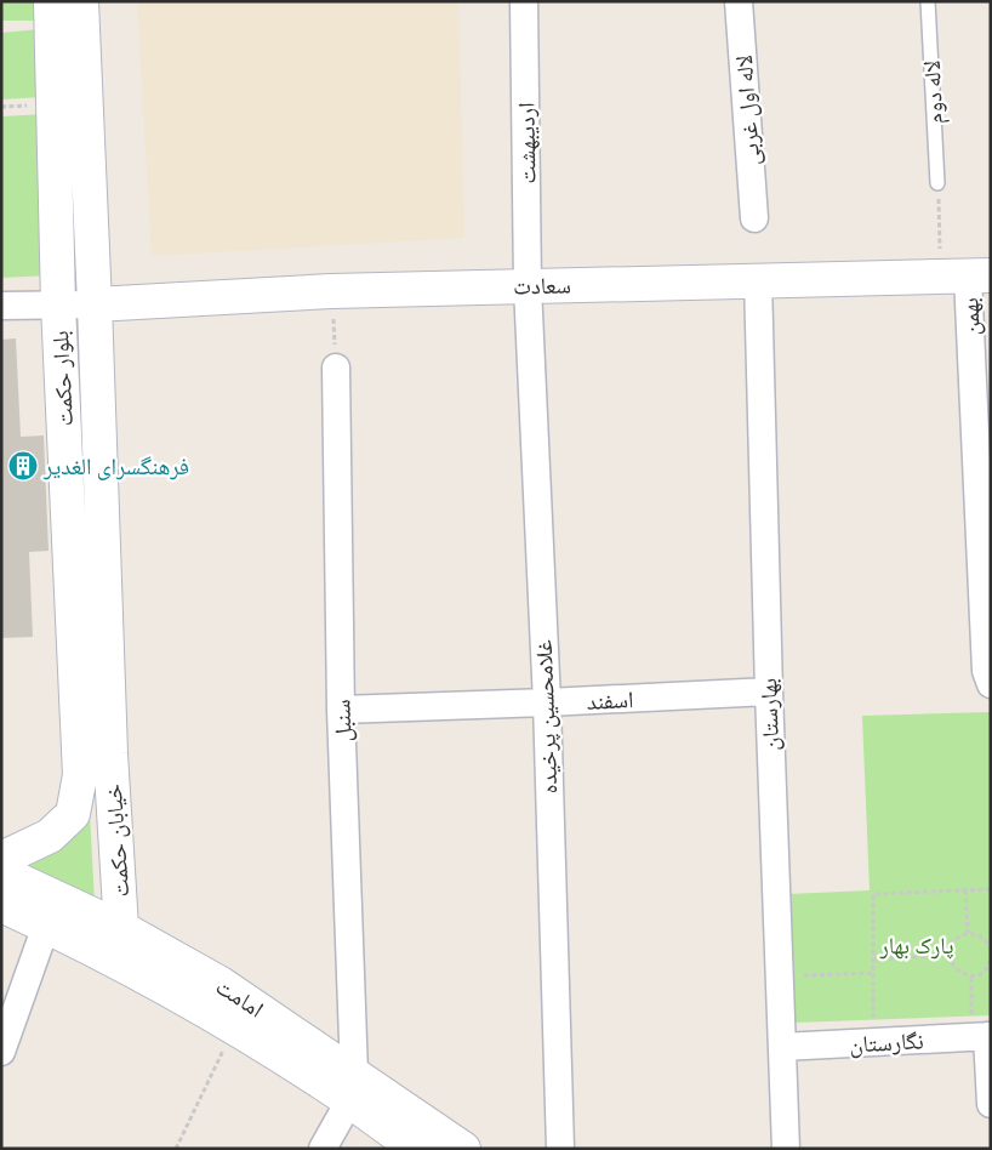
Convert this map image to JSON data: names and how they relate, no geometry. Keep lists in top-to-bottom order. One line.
{"streets":{"street":["لاله اول غربی","اردیبهشت","سعادت","بهمن","بلوار حکمت","اسفند","بهارستان","غلامحسین پرخیده","سنبل","خیابان حکمت","امامت","نگارستان"],"lane":["لاله دوم"]},"crossings":[["اردیبهشت","سعادت"],["اردیبهشت","غلامحسین پرخیده"],["سعادت","بهمن"],["سعادت","بلوار حکمت"],["سعادت","بهارستان"],["سعادت","غلامحسین پرخیده"],["بلوار حکمت","خیابان حکمت"],["اسفند","بهارستان"],["اسفند","غلامحسین پرخیده"],["اسفند","سنبل"],["بهارستان","نگارستان"],["سنبل","امامت"],["خیابان حکمت","امامت"]],"parks":["پارک بهار"],"places":{"building":["فرهنگسرای الغدیر"]}}
